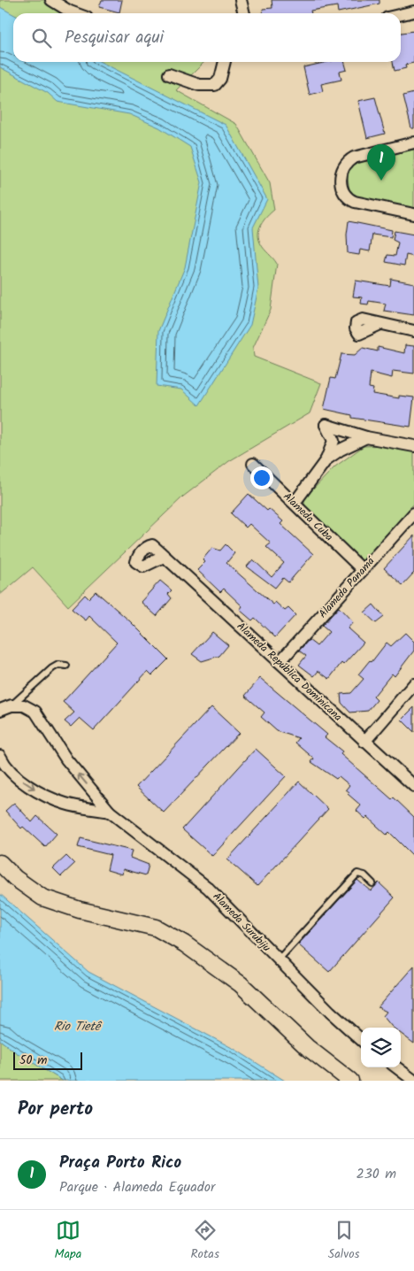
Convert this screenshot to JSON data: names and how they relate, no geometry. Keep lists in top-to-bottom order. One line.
{"streets":{"street":["Alameda Cuba","Alameda Panamá","Alameda República Dominicana","Alameda Surubiju"]},"crossings":[["Alameda Cuba","Alameda Panamá"],["Alameda Panamá","Alameda República Dominicana"]],"water":["Rio Tietê"],"scale_bar":"50 m","page":{"search":"Pesquisar aqui","pins":"1","scale":"50 m","heading":"Por perto","list":[{"mark":"1","name":"Praça Porto Rico","note":"Parque · Alameda Equador","value":"230 m"}],"nav":["Mapa","Rotas","Salvos"]}}
